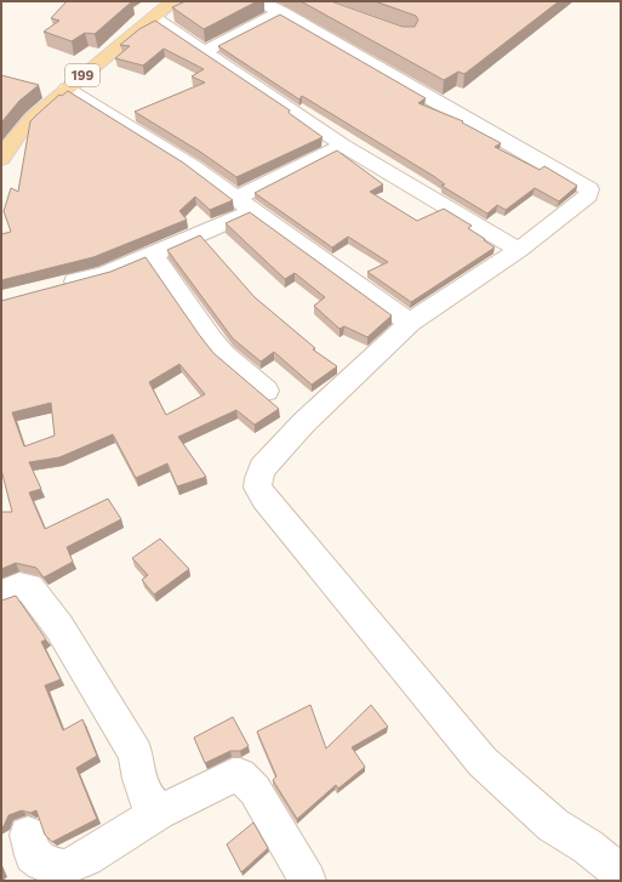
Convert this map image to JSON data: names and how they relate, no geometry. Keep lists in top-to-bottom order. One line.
{"streets":{"main road":["199"]}}
